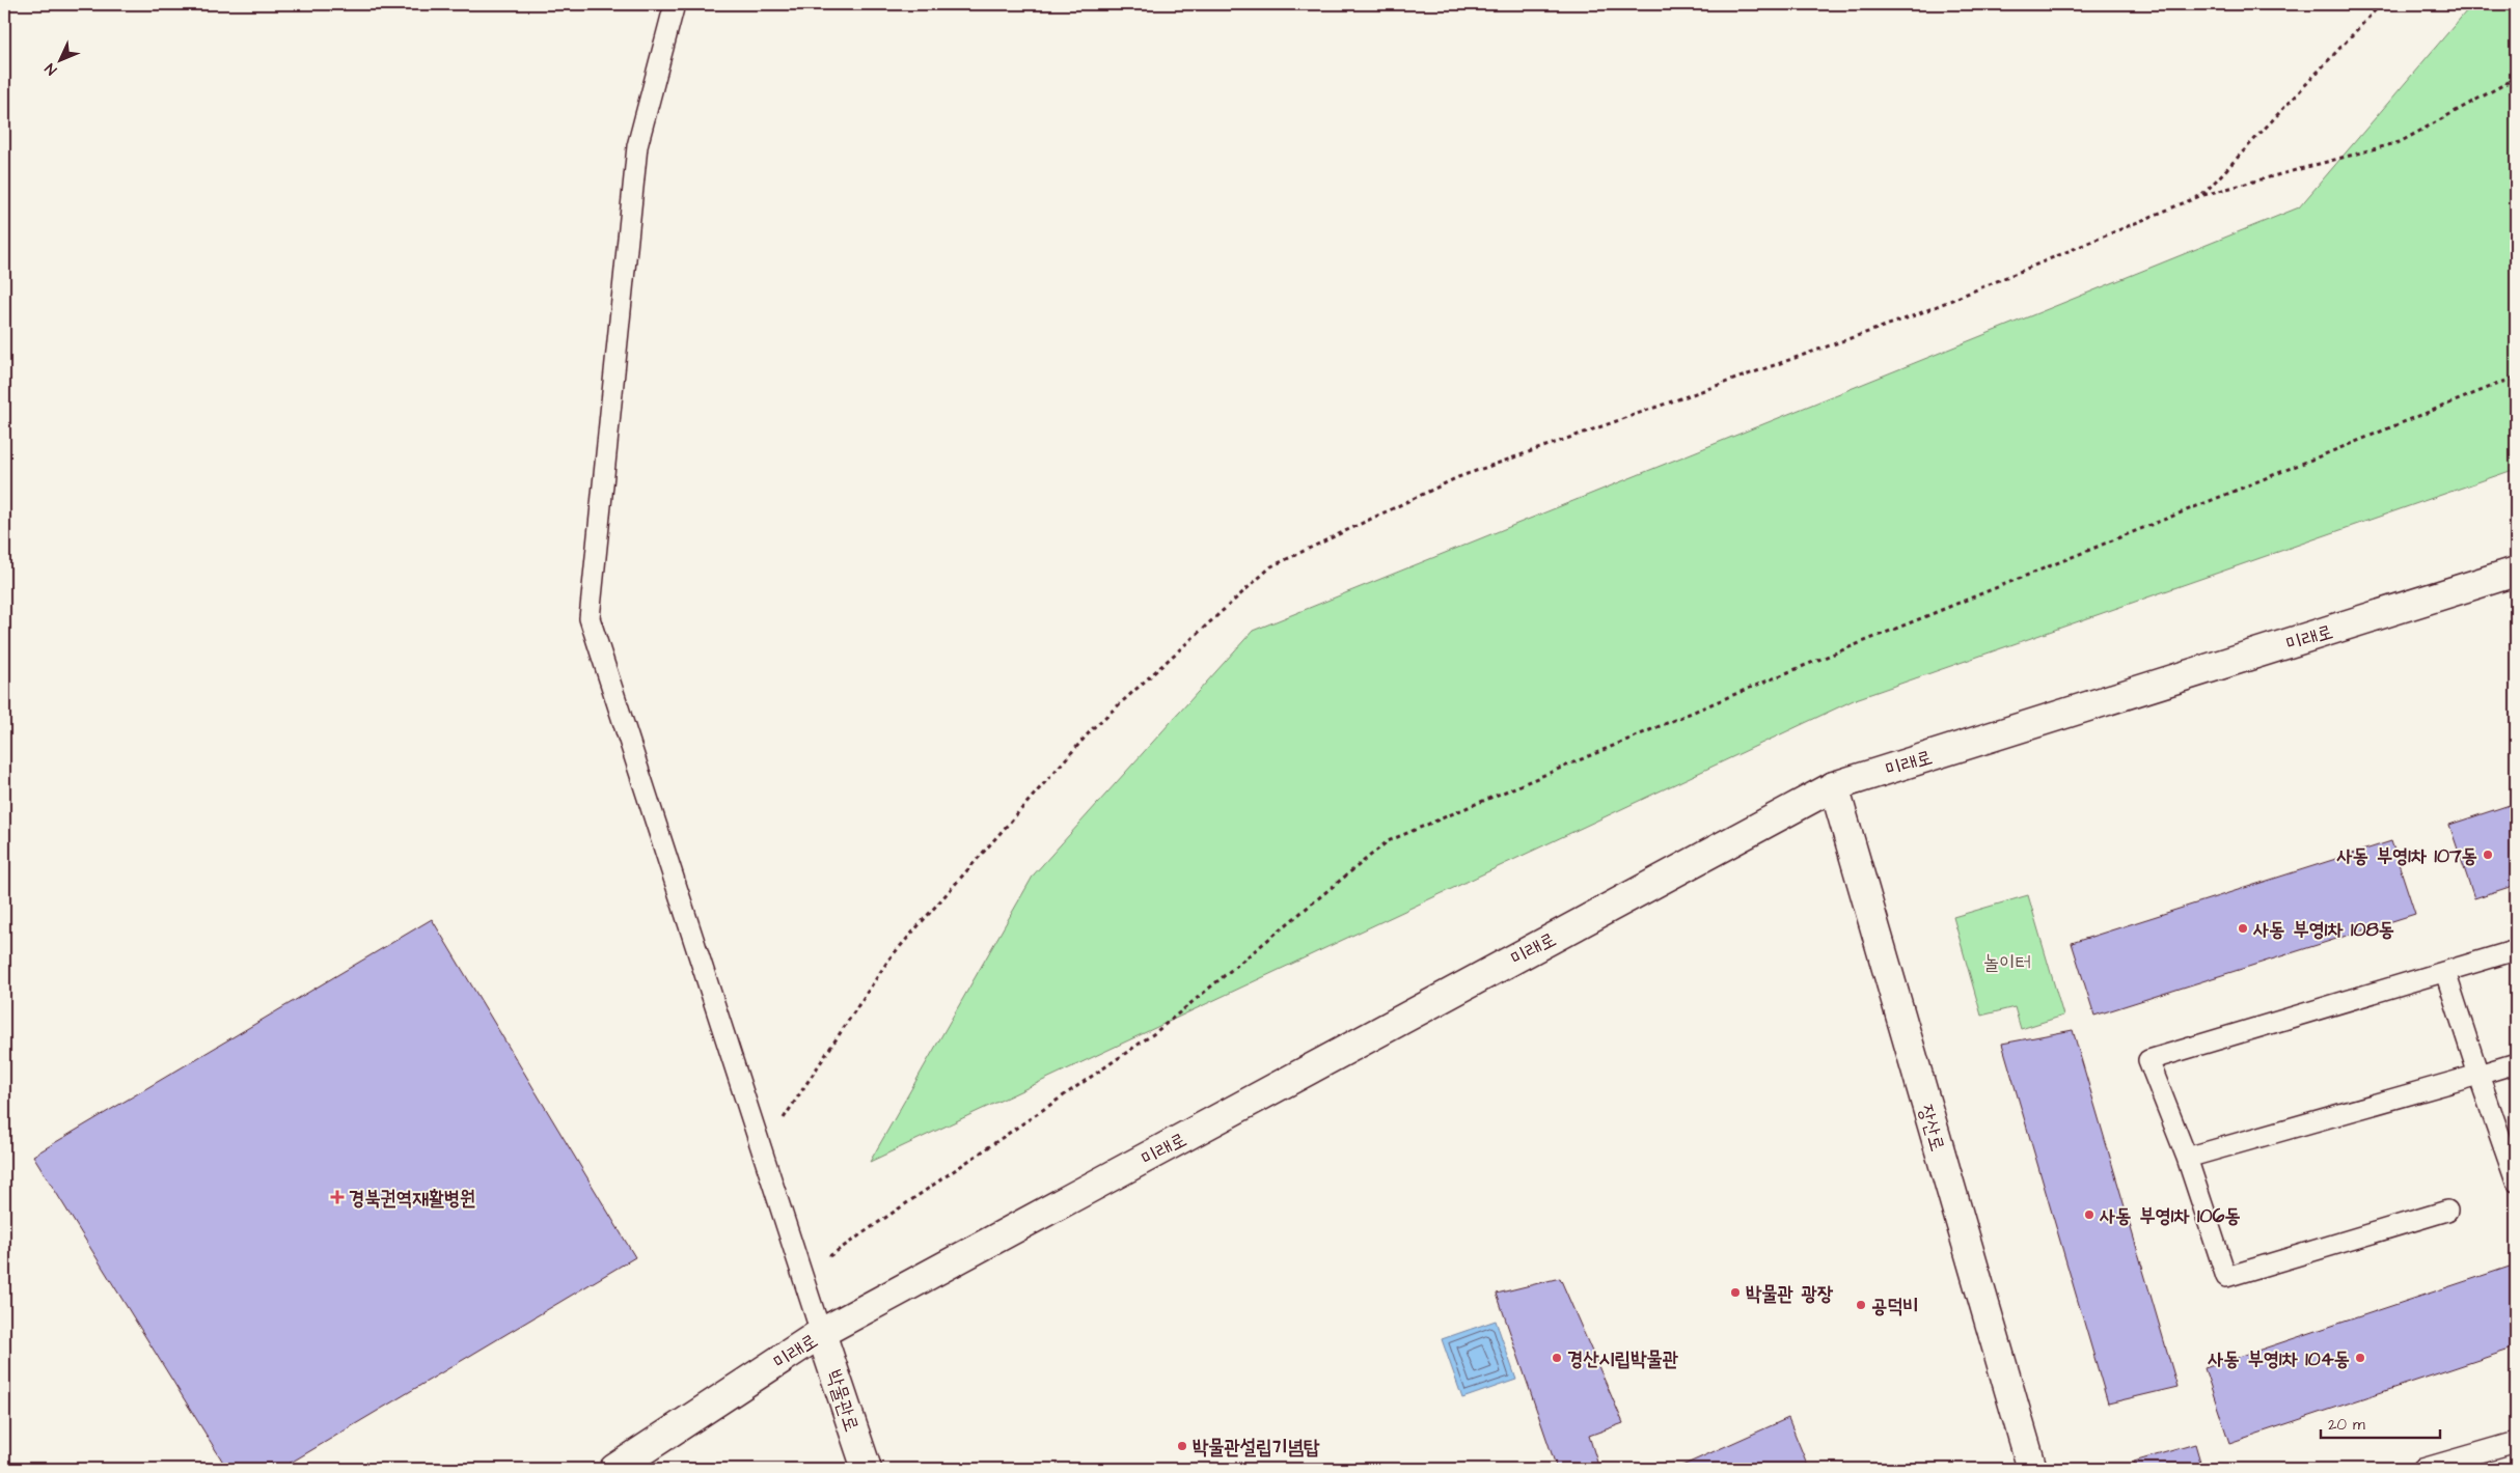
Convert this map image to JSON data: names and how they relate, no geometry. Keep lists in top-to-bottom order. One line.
{"streets":{"street":["미래로","장산로","박물관로"]},"crossings":[["미래로","장산로"],["미래로","박물관로"]],"parks":["놀이터"],"places":{"other":["사동 부영1차 107동","사동 부영1차 108동","사동 부영1차 106동","박물관 광장","공덕비","경산시립박물관","사동 부영1차 104동","박물관설립기념탑"],"health":["경북권역재활병원"]},"scale_bar":"20 m","north":"bottom left"}
